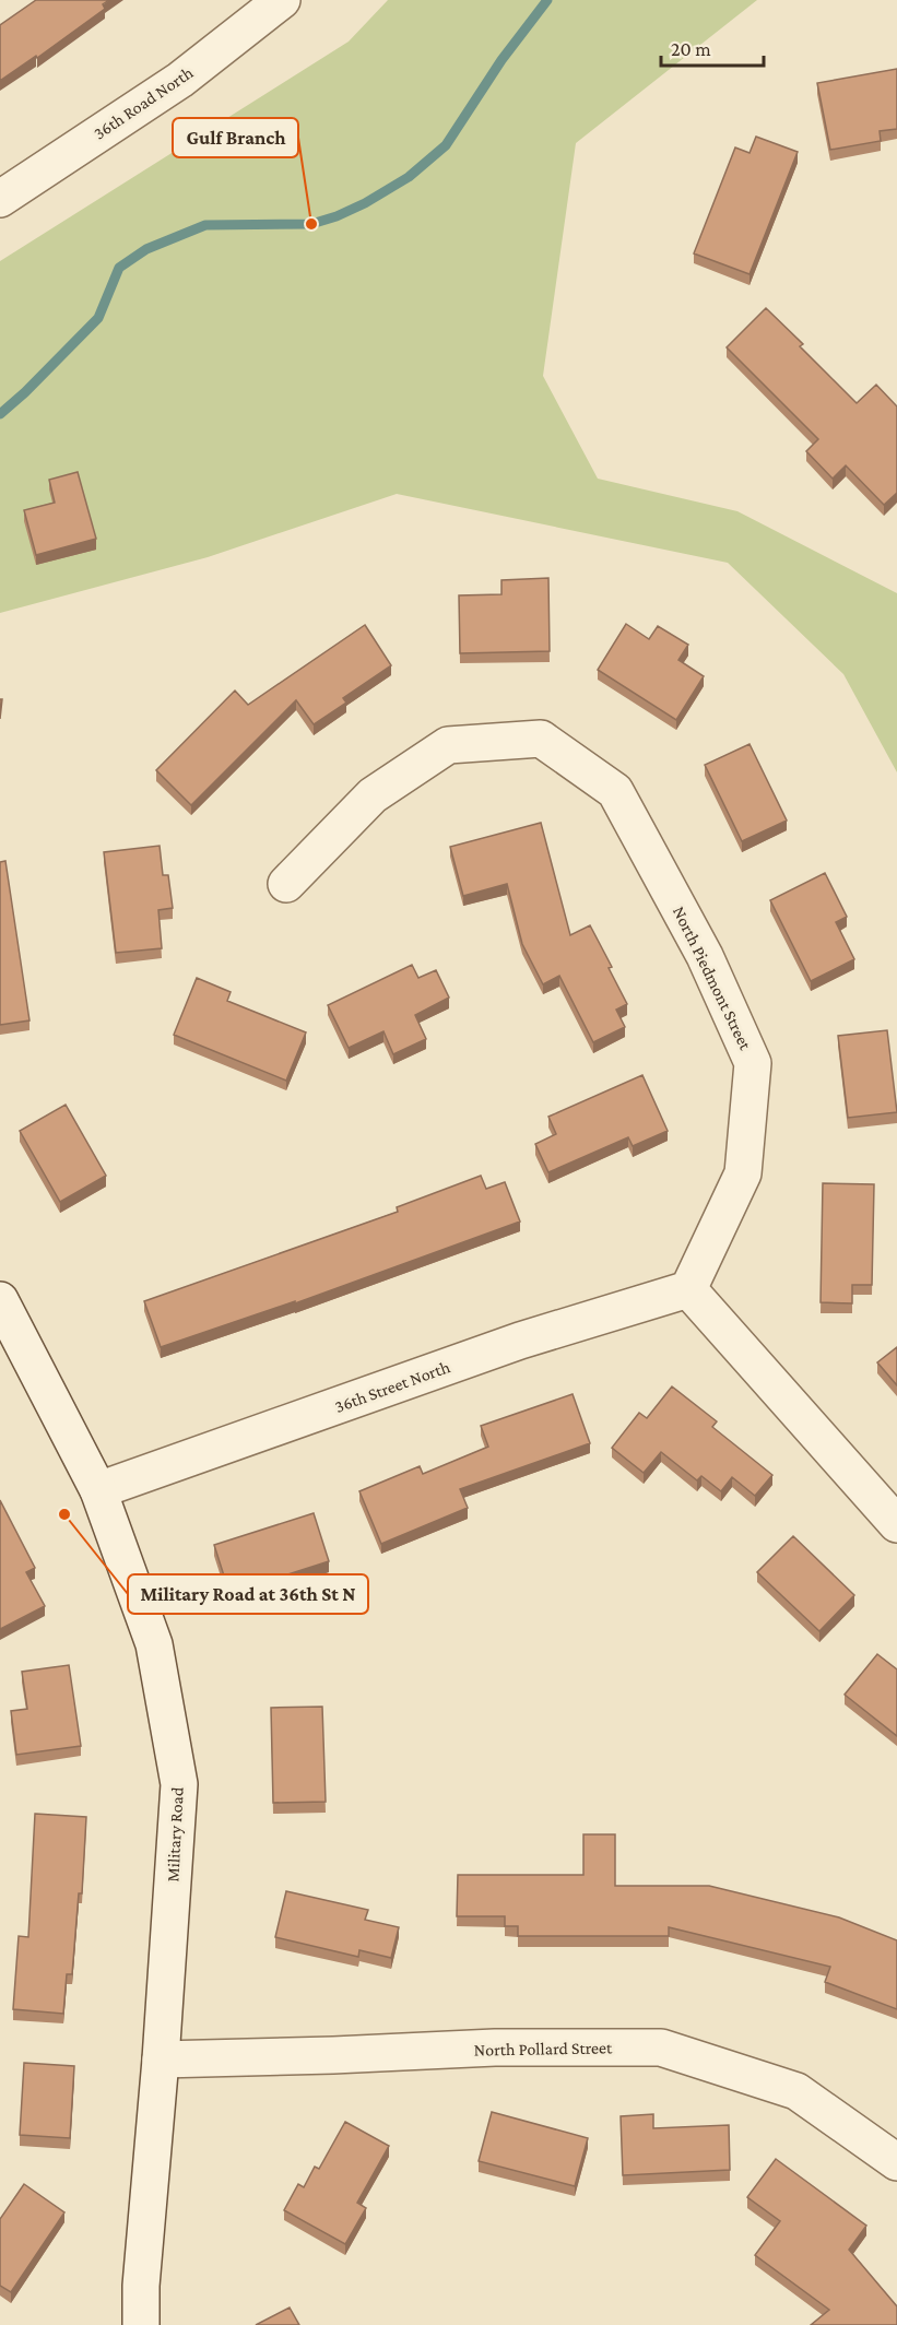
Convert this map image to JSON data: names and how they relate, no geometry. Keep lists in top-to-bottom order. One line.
{"streets":{"street":["36th Road North","North Piedmont Street","36th Street North","Military Road","North Pollard Street"]},"crossings":[["North Piedmont Street","36th Street North"],["36th Street North","Military Road"],["Military Road","North Pollard Street"]],"places":["Gulf Branch","Military Road at 36th St N"],"scale_bar":"20 m"}
